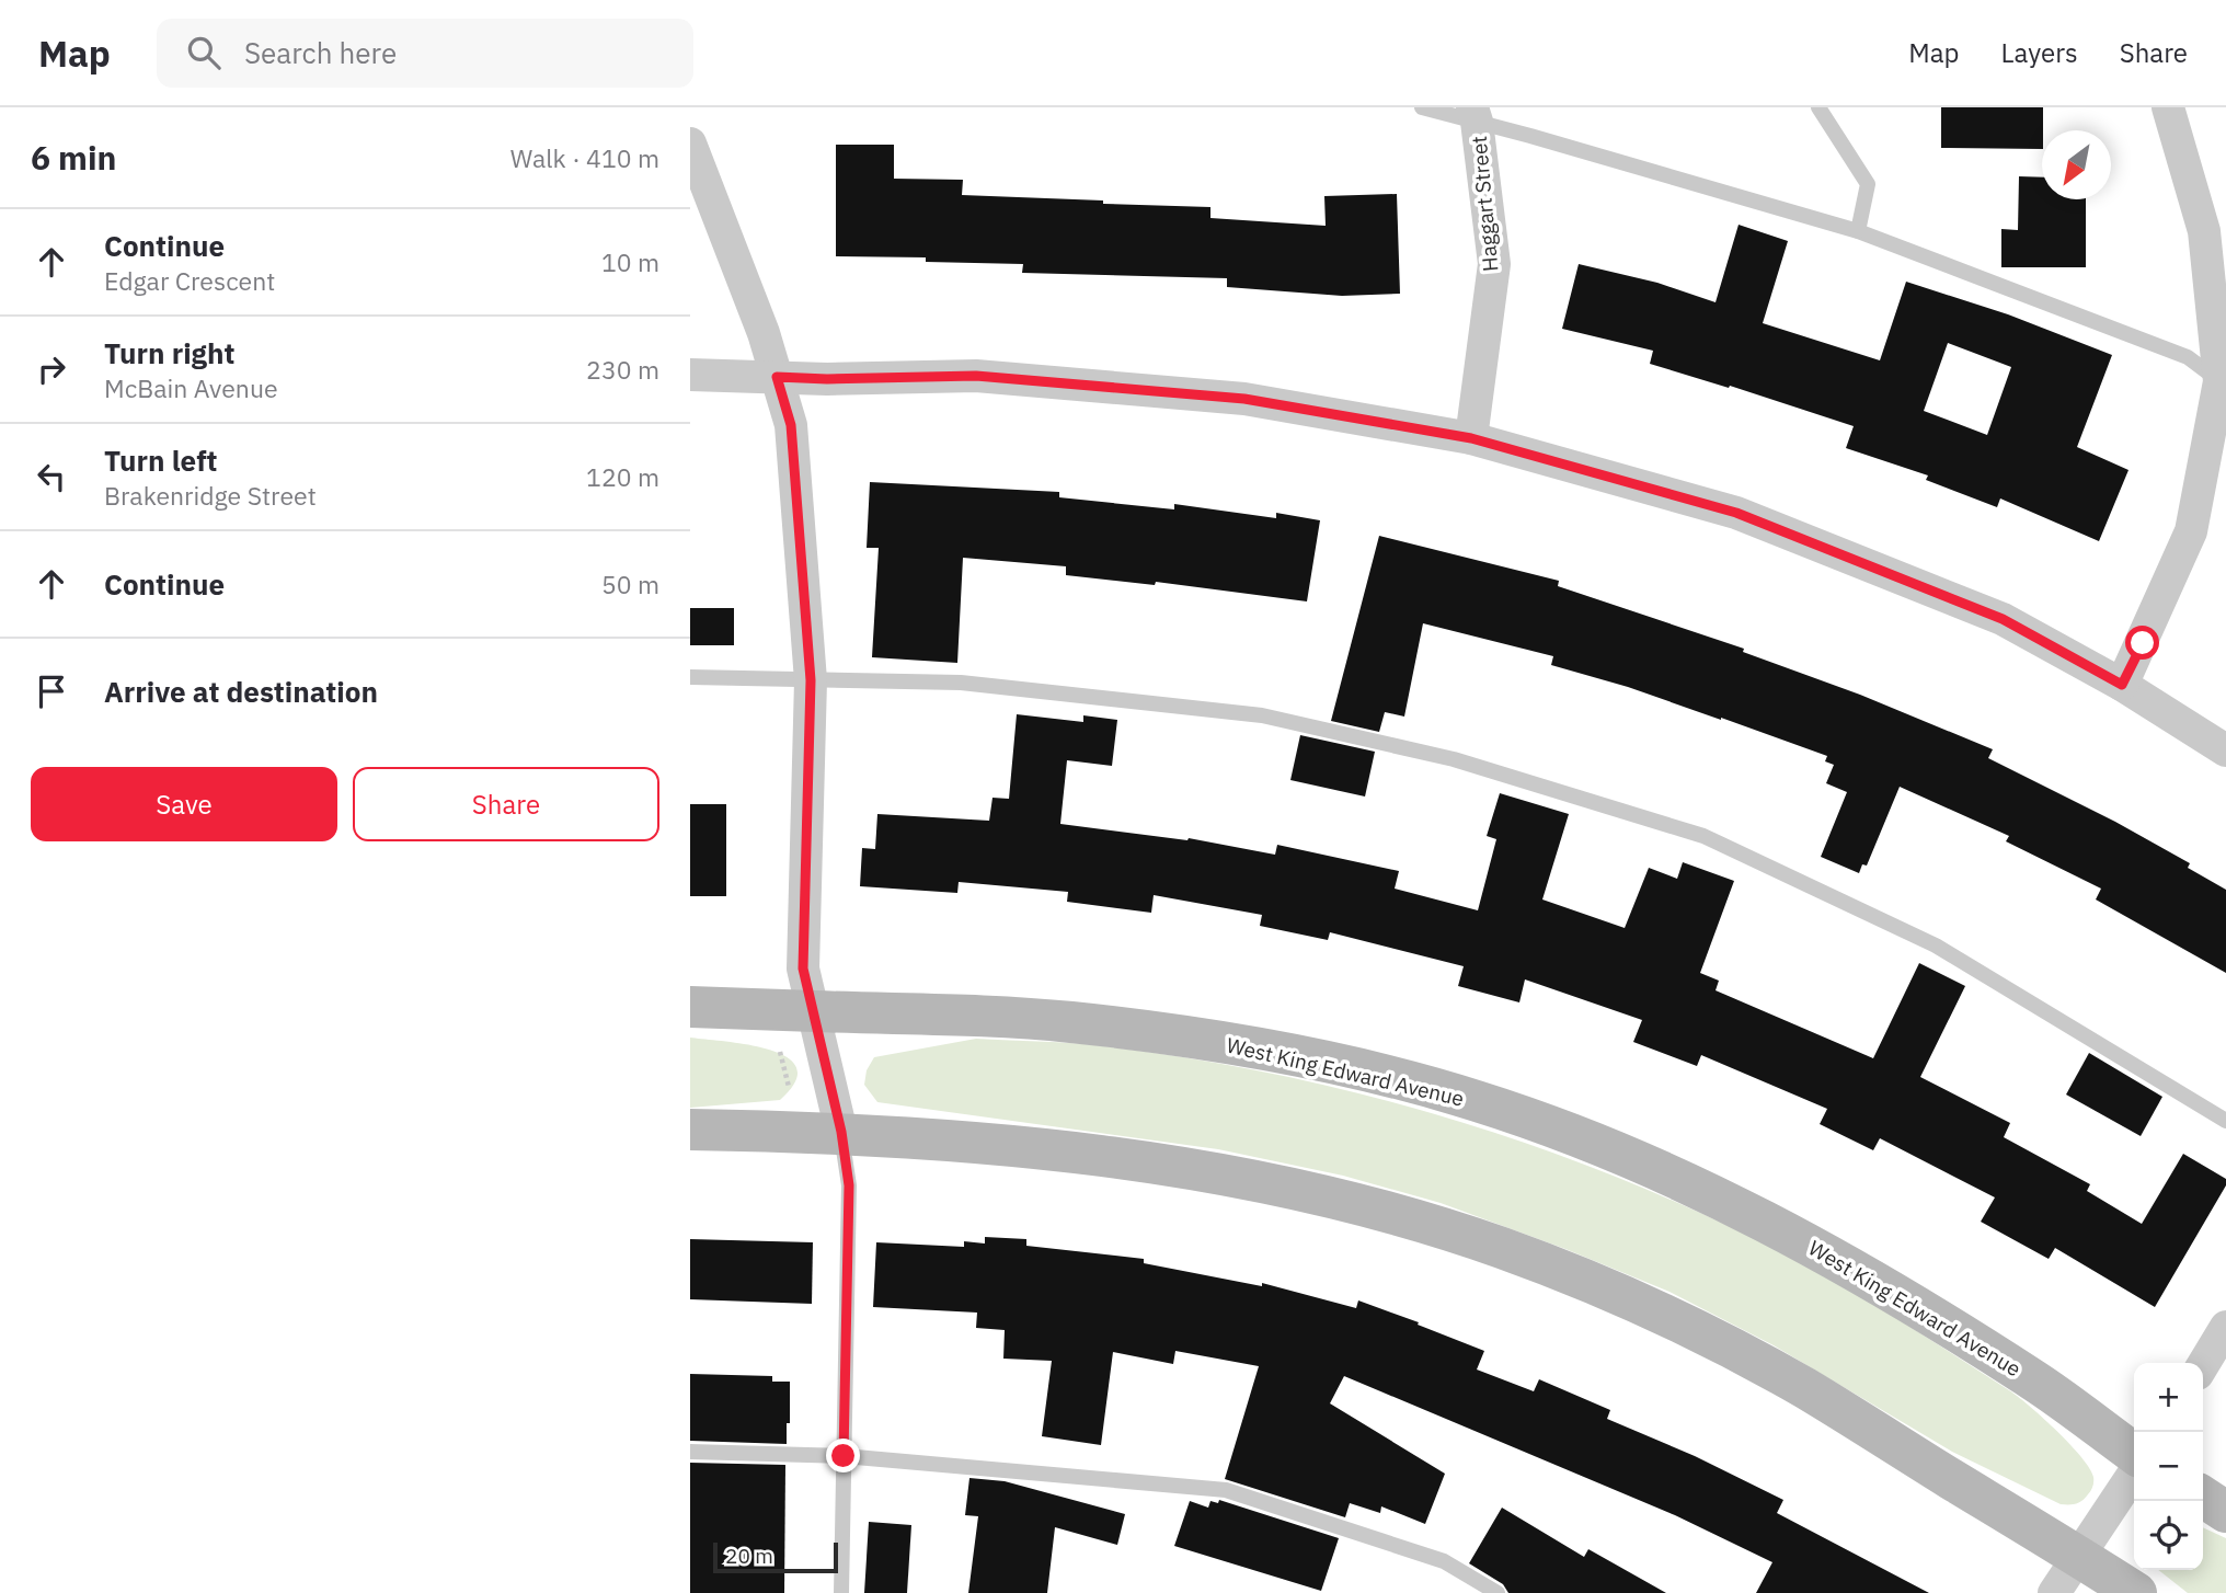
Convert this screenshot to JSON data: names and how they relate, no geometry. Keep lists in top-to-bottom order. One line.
{"streets":{"main road":["West King Edward Avenue"],"street":["Haggart Street"]},"scale_bar":"20 m","north":"bottom left","page":{"header":"Map","search":"Search here","nav":["Map","Layers","Share"],"heading":["6 min","Walk · 410 m"],"list":[["Continue","Edgar Crescent","10 m"],["Turn right","McBain Avenue","230 m"],["Turn left","Brakenridge Street","120 m"],["Continue","50 m"],"Arrive at destination"],"buttons":["Save","Share"],"map_buttons":["+","−"],"scale":"20 m"}}
